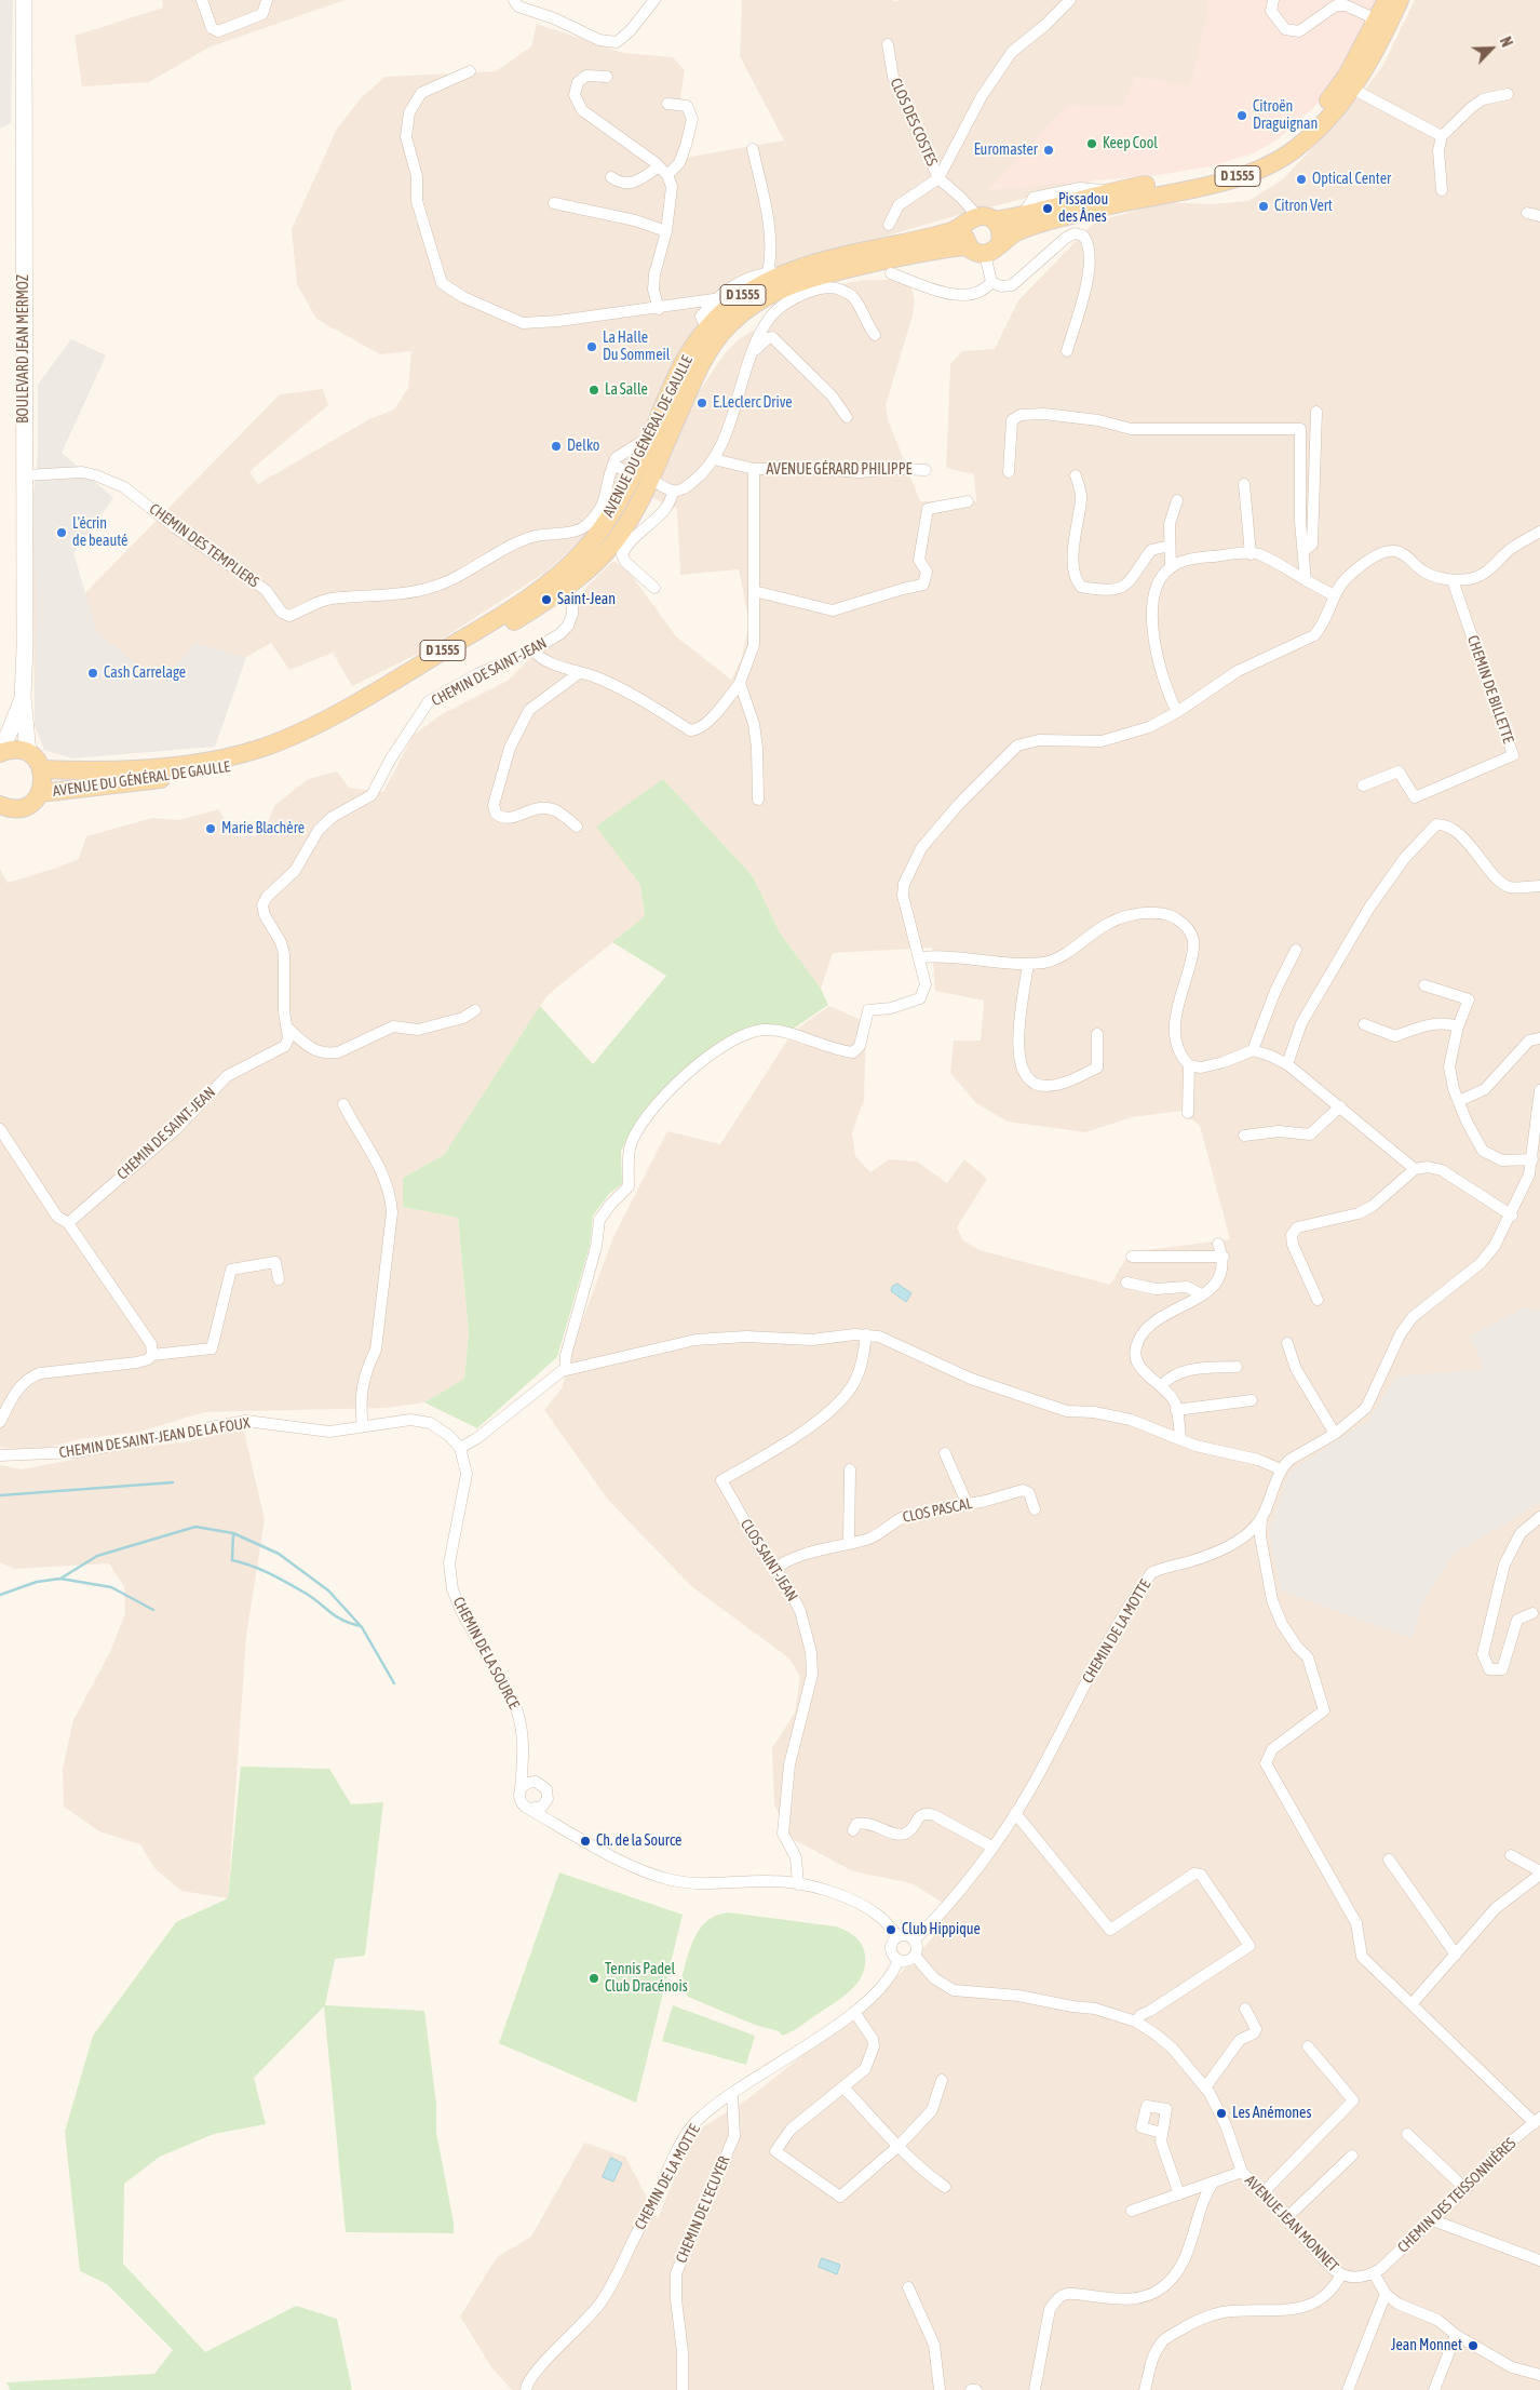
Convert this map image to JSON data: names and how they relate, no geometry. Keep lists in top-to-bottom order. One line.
{"streets":{"main road":["D 1555","BOULEVARD JEAN MERMOZ","AVENUE DU GÉNÉRAL DE GAULLE"],"street":["CLOS DES COSTES","AVENUE GÉRARD PHILIPPE","CHEMIN DES TEMPLIERS","CHEMIN DE SAINT-JEAN","CHEMIN DE BILLETTE","CHEMIN DE SAINT-JEAN DE LA FOUX","CLOS PASCAL","CLOS SAINT-JEAN","CHEMIN DE LA MOTTE","CHEMIN DE LA SOURCE","CHEMIN DES TEISSONNIÈRES","CHEMIN DE L'ECUYER","AVENUE JEAN MONNET"]},"crossings":[["CLOS DES COSTES","D 1555"],["CLOS DES COSTES","AVENUE DU GÉNÉRAL DE GAULLE"],["D 1555","AVENUE DU GÉNÉRAL DE GAULLE"],["BOULEVARD JEAN MERMOZ","CHEMIN DES TEMPLIERS"],["AVENUE DU GÉNÉRAL DE GAULLE","CHEMIN DE SAINT-JEAN"],["AVENUE GÉRARD PHILIPPE","CHEMIN DE SAINT-JEAN"],["CHEMIN DE SAINT-JEAN DE LA FOUX","CHEMIN DE LA SOURCE"],["CLOS PASCAL","CLOS SAINT-JEAN"],["CHEMIN DE LA MOTTE","CHEMIN DE L'ECUYER"],["CHEMIN DE LA MOTTE","AVENUE JEAN MONNET"],["CHEMIN DES TEISSONNIÈRES","AVENUE JEAN MONNET"]],"places":["Citroën Draguignan","Keep Cool","Euromaster","Optical Center","Citron Vert","Pissadou des Ânes","La Halle Du Sommeil","La Salle","E.Leclerc Drive","Delko","L'écrin de beauté","Saint-Jean","Cash Carrelage","Marie Blachère","Ch. de la Source","Club Hippique","Tennis Padel Club Dracénois","Les Anémones","Jean Monnet"],"north":"top right"}
